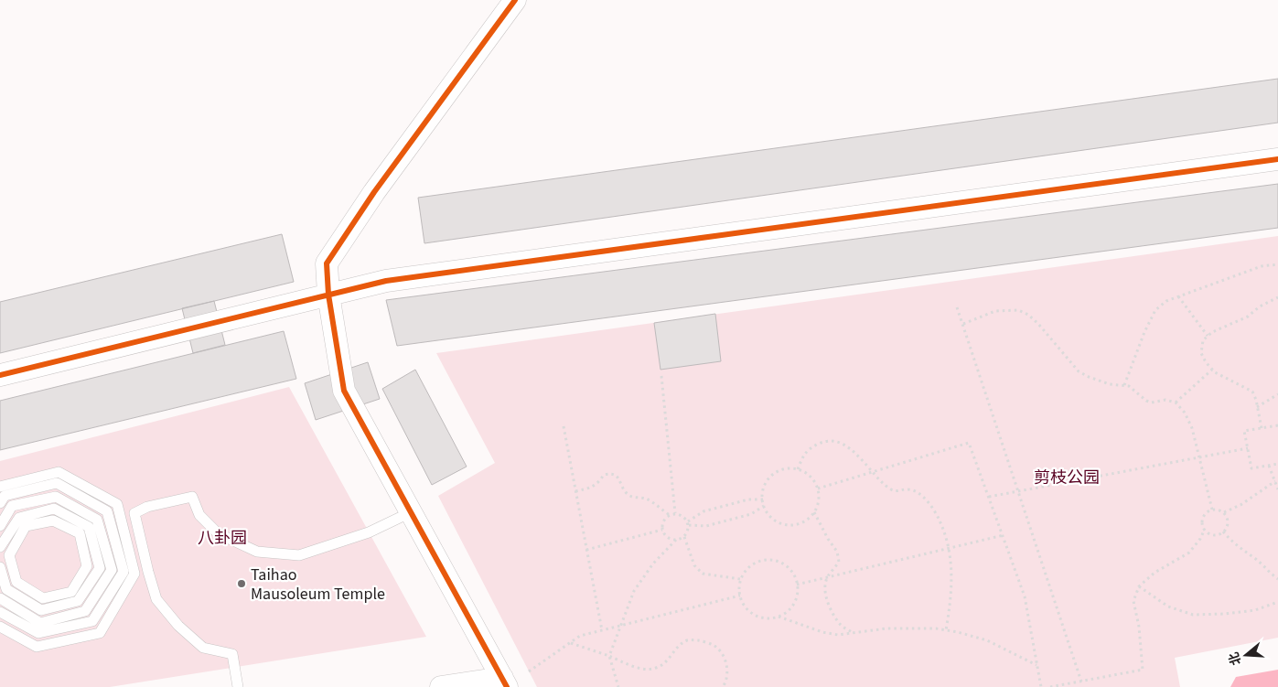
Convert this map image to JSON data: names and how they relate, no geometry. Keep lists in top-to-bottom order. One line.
{"parks":["剪枝公园","八卦园"],"places":["Taihao Mausoleum Temple"],"north":"left"}
